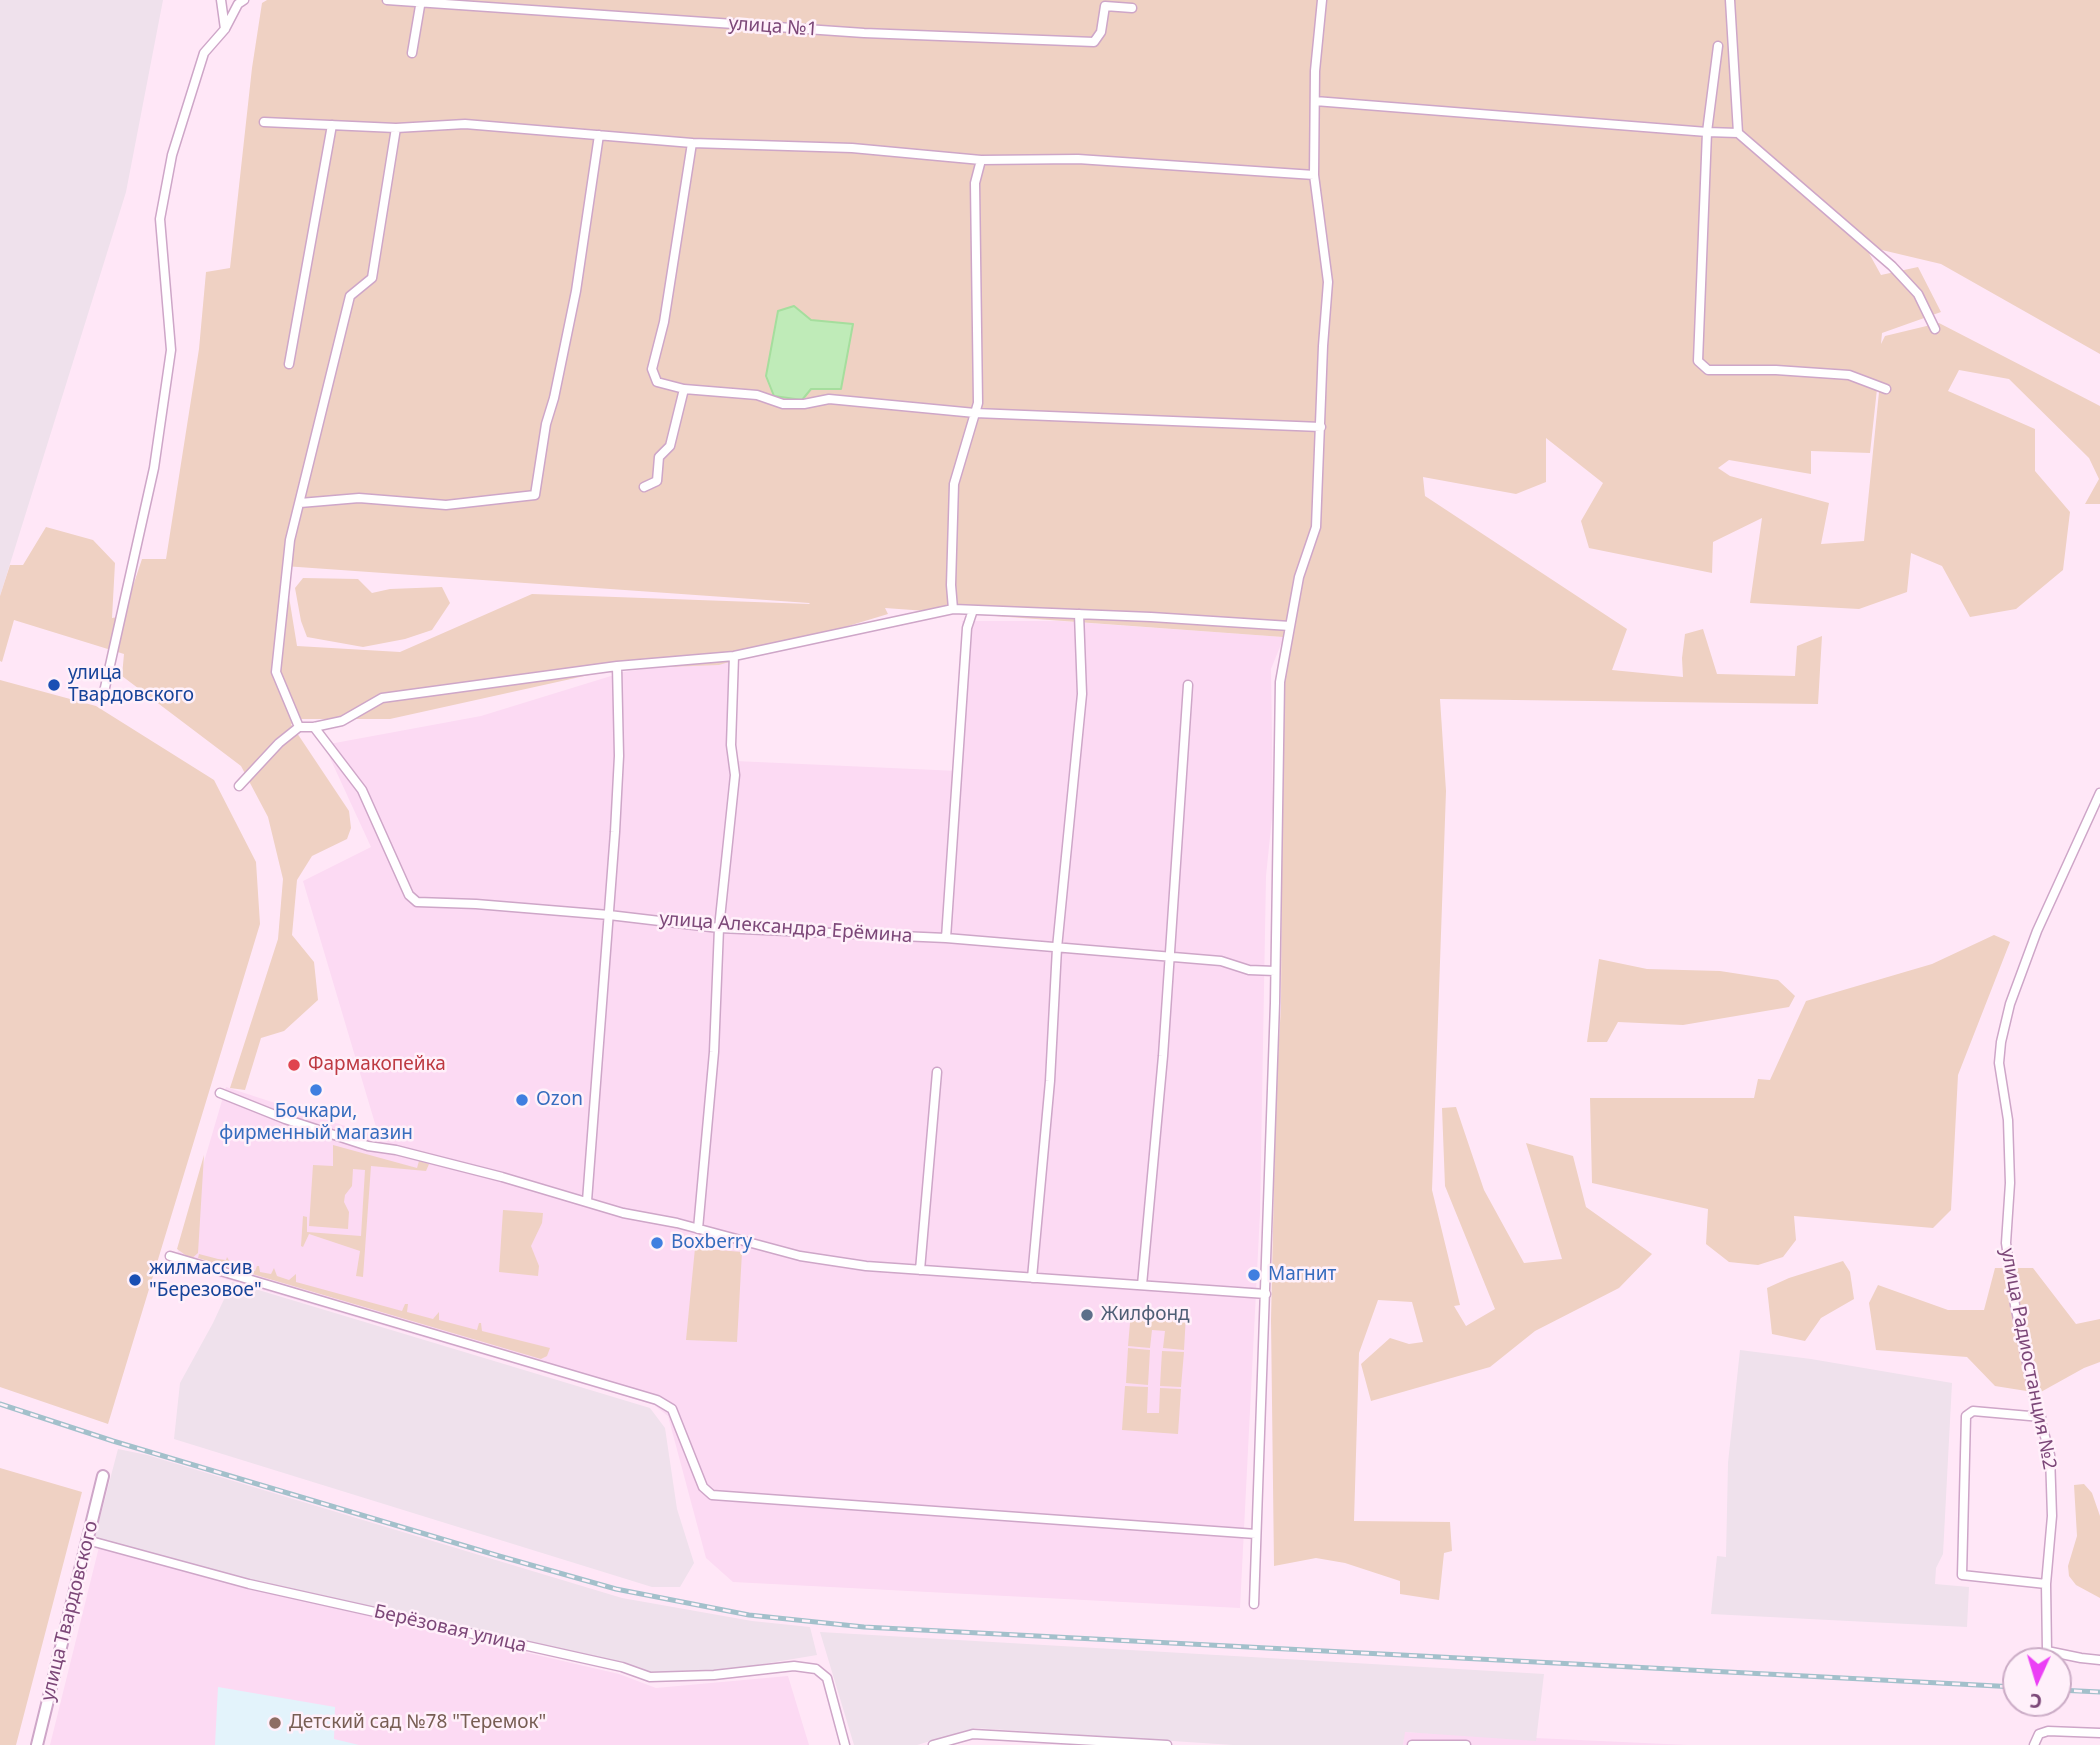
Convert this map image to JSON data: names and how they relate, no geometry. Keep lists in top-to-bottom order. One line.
{"streets":{"street":["улица №1","улица Александра Ерёмина","улица Радиостанция №2","улица Твардовского","Берёзовая улица"]},"crossings":[["улица Твардовского","Берёзовая улица"]],"places":["улица Твардовского","Фармакопейка","Бочкари, фирменный магазин","Ozon","Boxberry","Магнит","жилмассив \"Березовое\"","Жилфонд","Детский сад №78 \"Теремок\""],"north":"bottom"}
